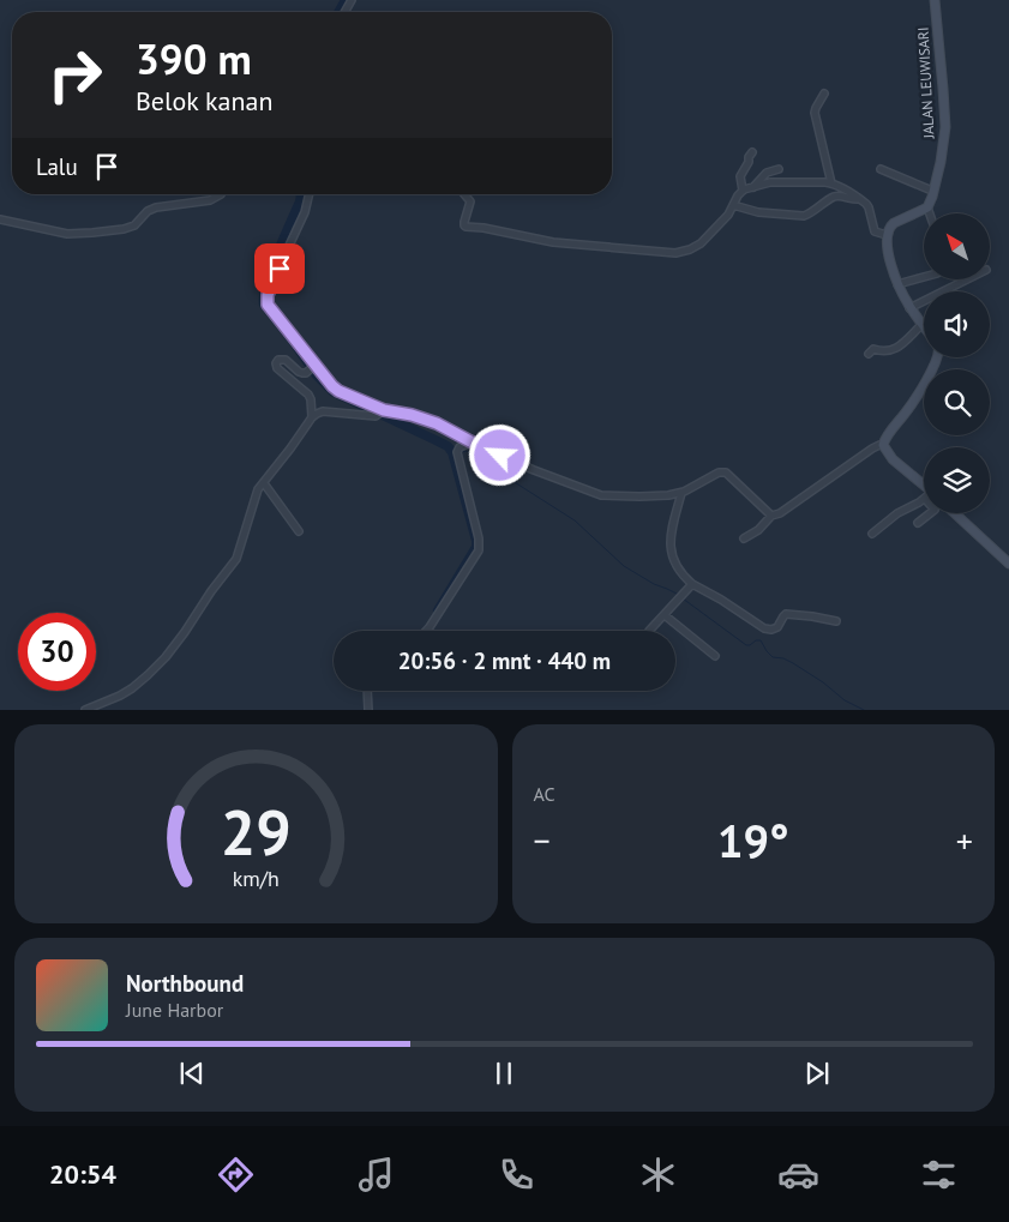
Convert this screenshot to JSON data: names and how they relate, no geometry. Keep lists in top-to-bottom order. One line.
{"streets":{"main road":["JALAN LEUWISARI"]},"north":"top left","page":{"turn":["390 m","Belok kanan"],"then":"Lalu","limit":"30","trip":"20:56 · 2 mnt · 440 m","tile":"AC","heat":["−","19°","+"],"song":["Northbound","June Harbor"],"tabs":"20:54","gauge":["29","km/h"]}}
